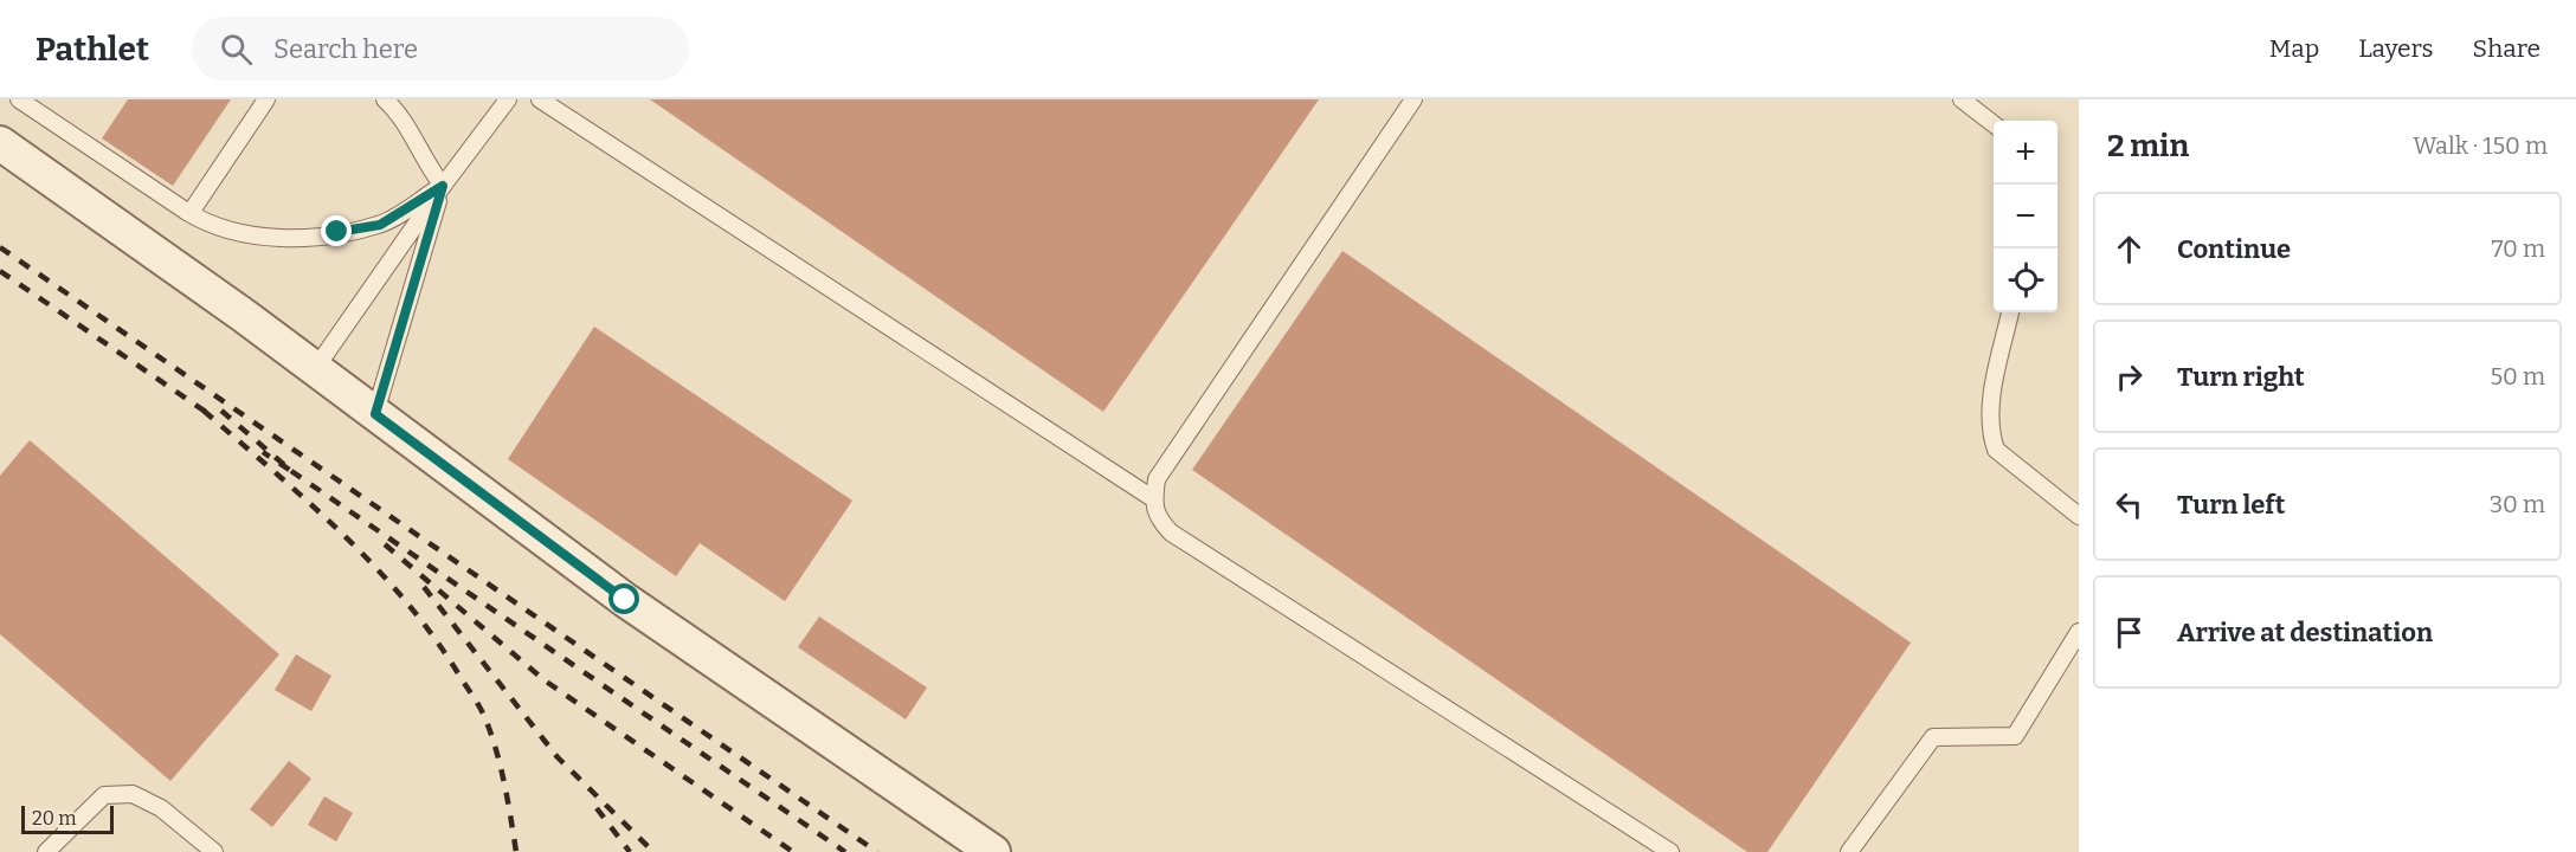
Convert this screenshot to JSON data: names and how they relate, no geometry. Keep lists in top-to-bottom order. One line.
{"scale_bar":"20 m","page":{"header":"Pathlet","search":"Search here","nav":["Map","Layers","Share"],"heading":["2 min","Walk · 150 m"],"map_buttons":["+","−"],"list":[["Continue","70 m"],["Turn right","50 m"],["Turn left","30 m"],"Arrive at destination"],"scale":"20 m"}}
